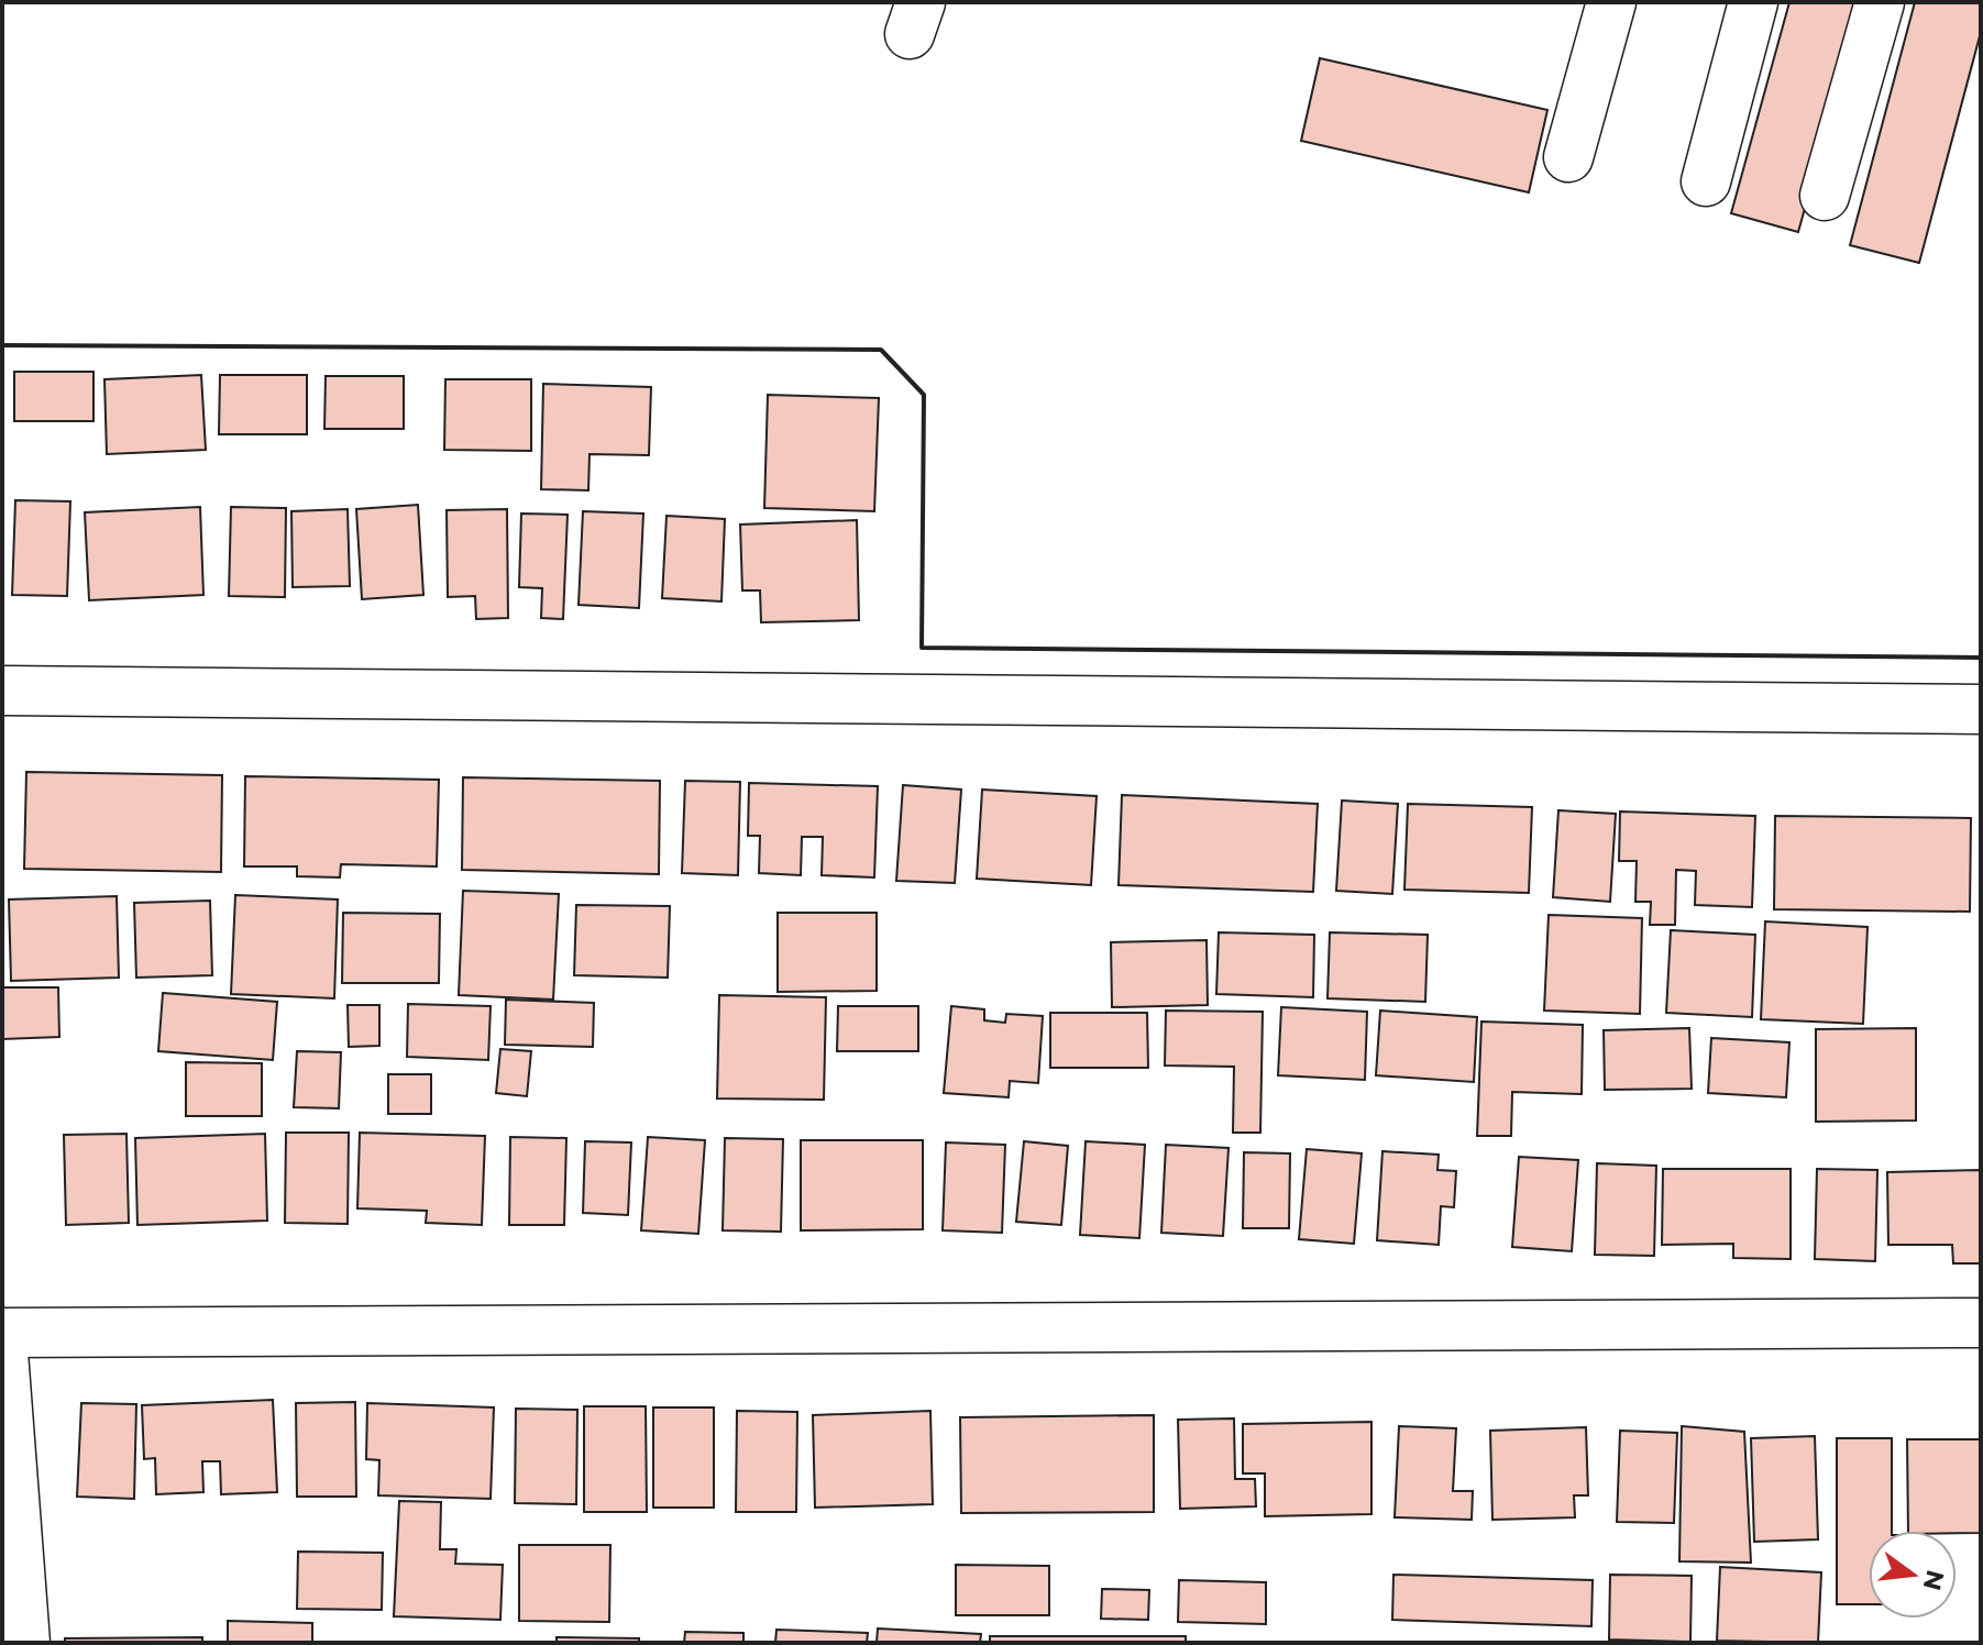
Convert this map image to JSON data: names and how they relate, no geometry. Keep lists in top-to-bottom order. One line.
{"north":"right"}
